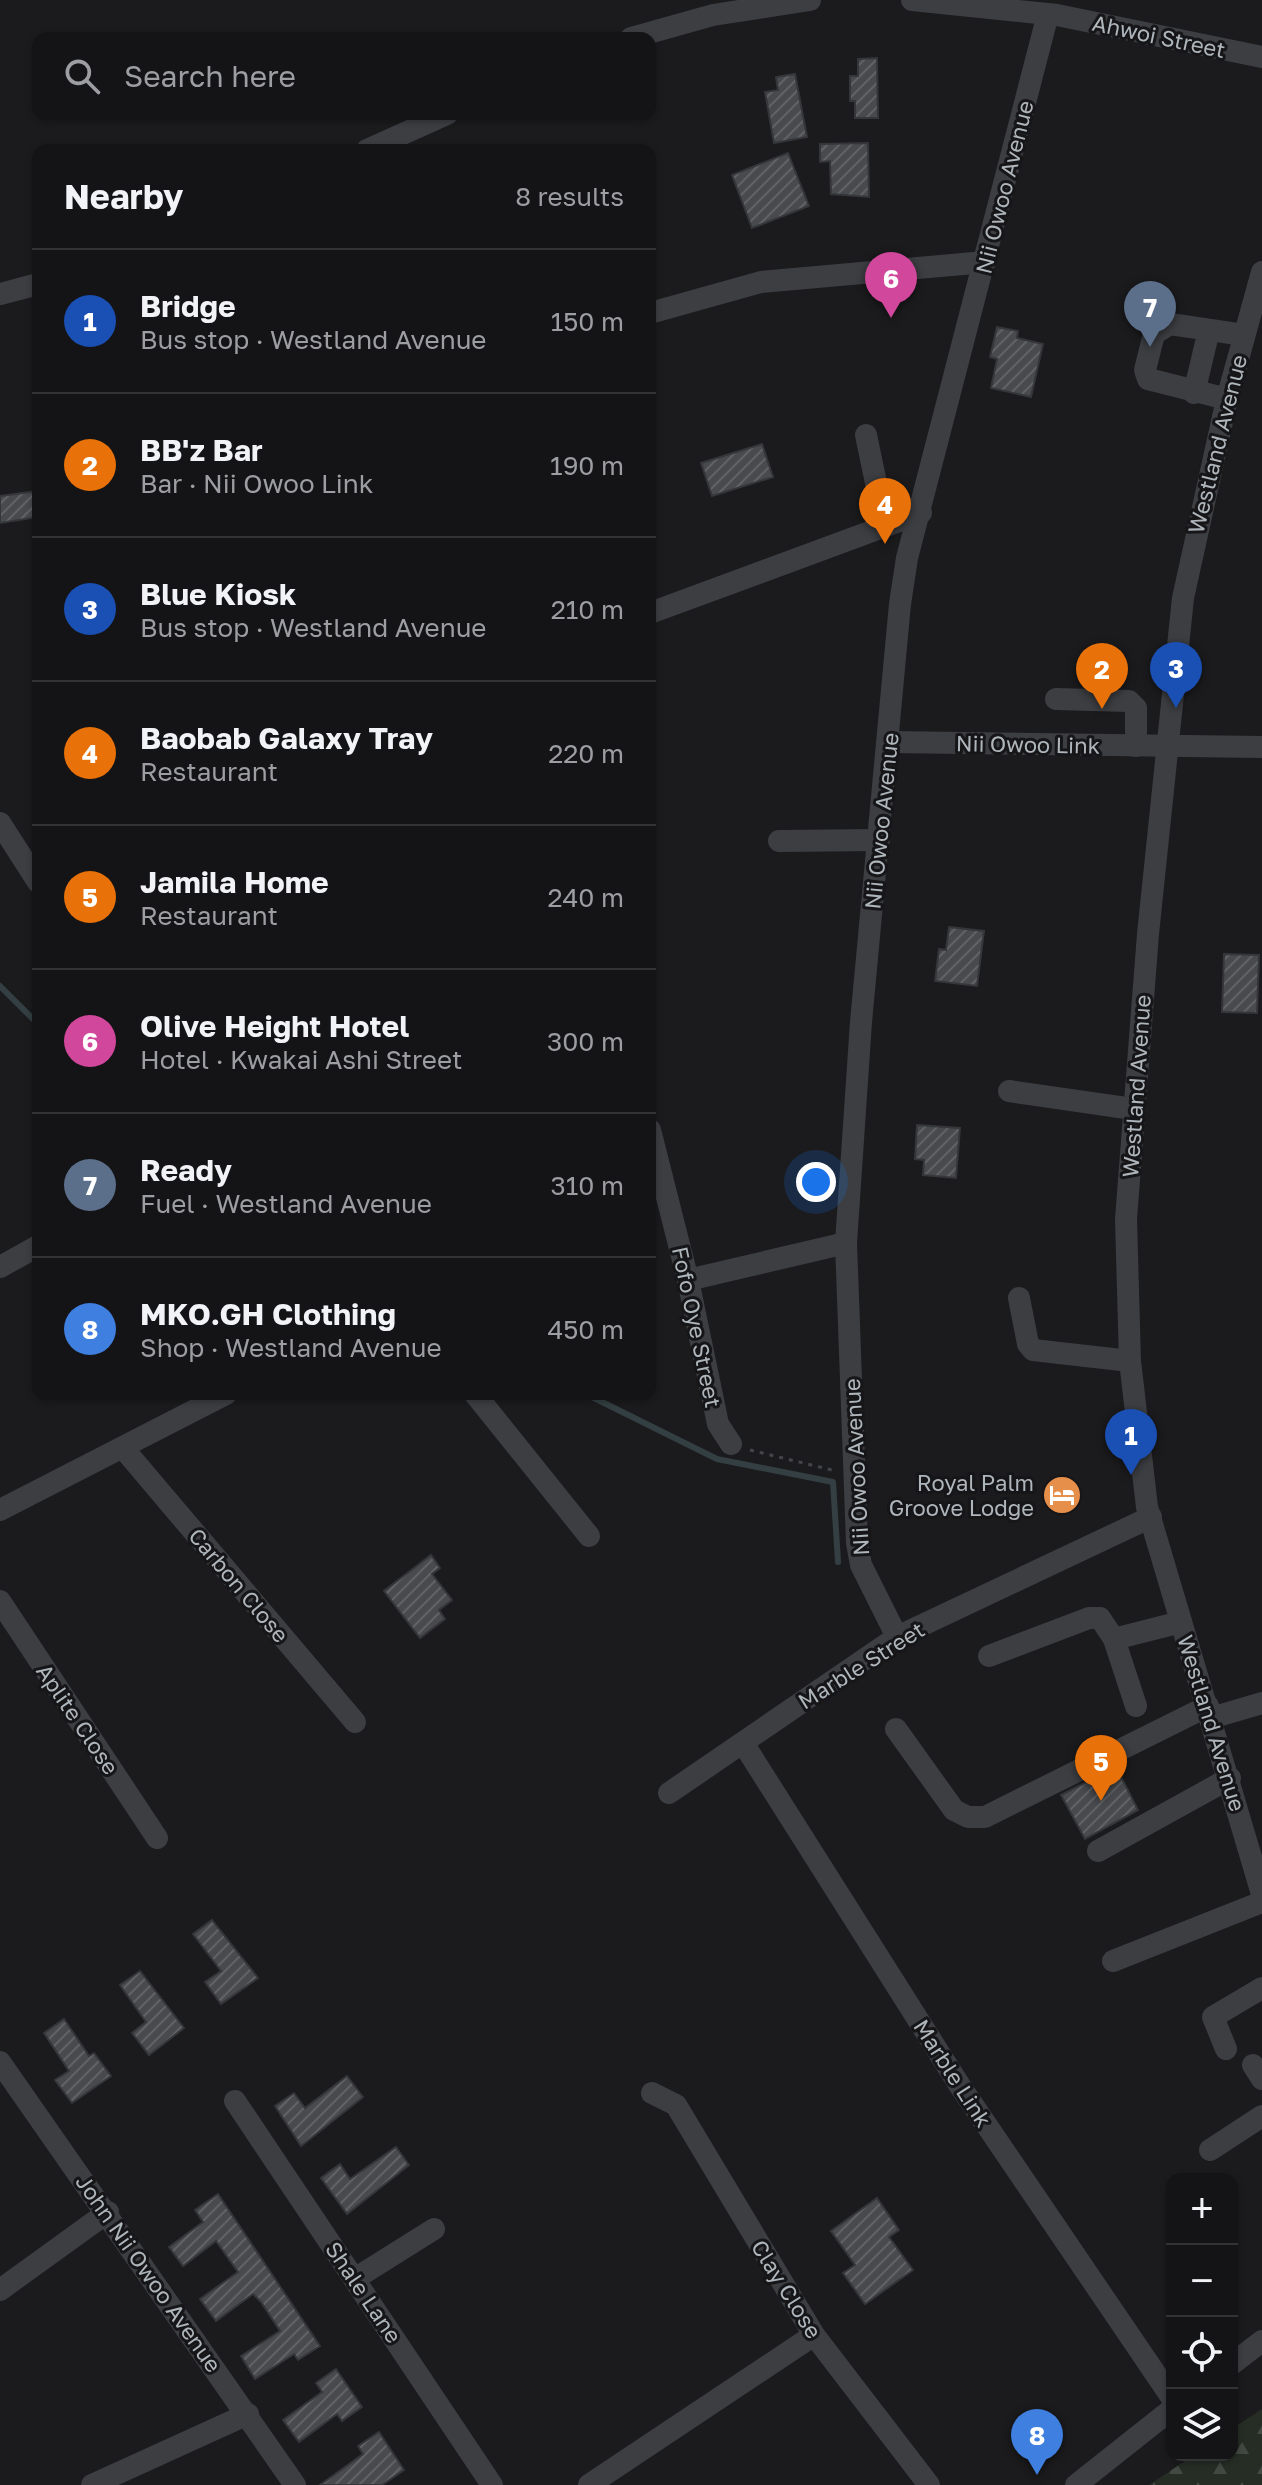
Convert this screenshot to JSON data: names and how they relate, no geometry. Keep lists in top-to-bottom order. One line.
{"streets":{"street":["Ahwoi Street","Nii Owoo Avenue","Westland Avenue","Nii Owoo Link","Fofo Oye Street","Carbon Close","Marble Street","Aplite Close","Marble Link","John Nii Owoo Avenue","Clay Close","Shale Lane"]},"crossings":[["Ahwoi Street","Nii Owoo Avenue"],["Nii Owoo Avenue","Nii Owoo Link"],["Nii Owoo Avenue","Marble Street"],["Westland Avenue","Nii Owoo Link"],["Westland Avenue","Marble Street"],["Marble Street","Marble Link"]],"places":{"hotel":["Royal Palm Groove Lodge"]},"page":{"search":"Search here","heading":["Nearby","8 results"],"list":[{"mark":"1","name":"Bridge","note":"Bus stop · Westland Avenue","value":"150 m"},{"mark":"2","name":"BB'z Bar","note":"Bar · Nii Owoo Link","value":"190 m"},{"mark":"3","name":"Blue Kiosk","note":"Bus stop · Westland Avenue","value":"210 m"},{"mark":"4","name":"Baobab Galaxy Tray","note":"Restaurant","value":"220 m"},{"mark":"5","name":"Jamila Home","note":"Restaurant","value":"240 m"},{"mark":"6","name":"Olive Height Hotel","note":"Hotel · Kwakai Ashi Street","value":"300 m"},{"mark":"7","name":"Ready","note":"Fuel · Westland Avenue","value":"310 m"},{"mark":"8","name":"MKO.GH Clothing","note":"Shop · Westland Avenue","value":"450 m"}],"pins":["6","7","4","3","2","1","5","8"],"map_buttons":["+","−"]}}
